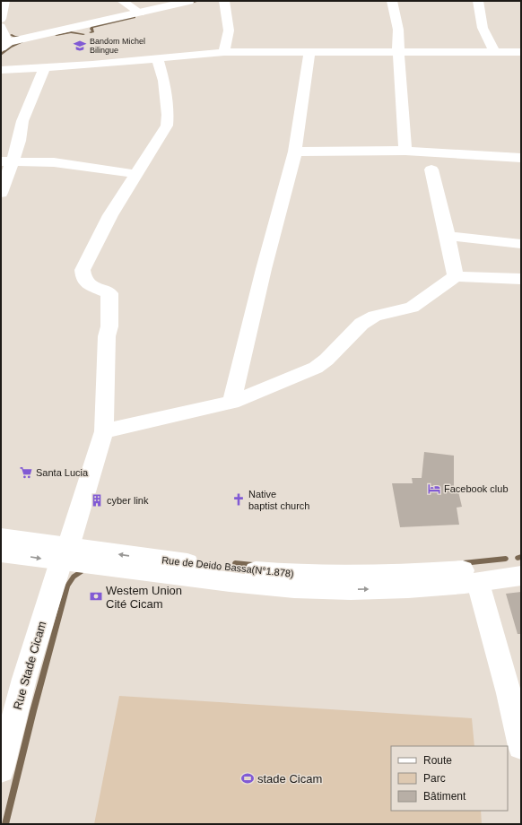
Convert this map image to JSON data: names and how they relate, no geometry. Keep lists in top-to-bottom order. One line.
{"streets":{"street":["Rue de Deido Bassa(N°1.878)","Rue Stade Cicam"]},"crossings":[["Rue de Deido Bassa(N°1.878)","Rue Stade Cicam"]],"places":{"school or university":["Bandom Michel Bilingue"],"supermarket":["Santa Lucia"],"hotel":["Facebook club"],"church":["Native baptist church"],"building":["cyber link"],"bank":["Westem Union Cité Cicam"],"sports":["stade Cicam"]},"legend":["Route","Parc","Bâtiment"]}
